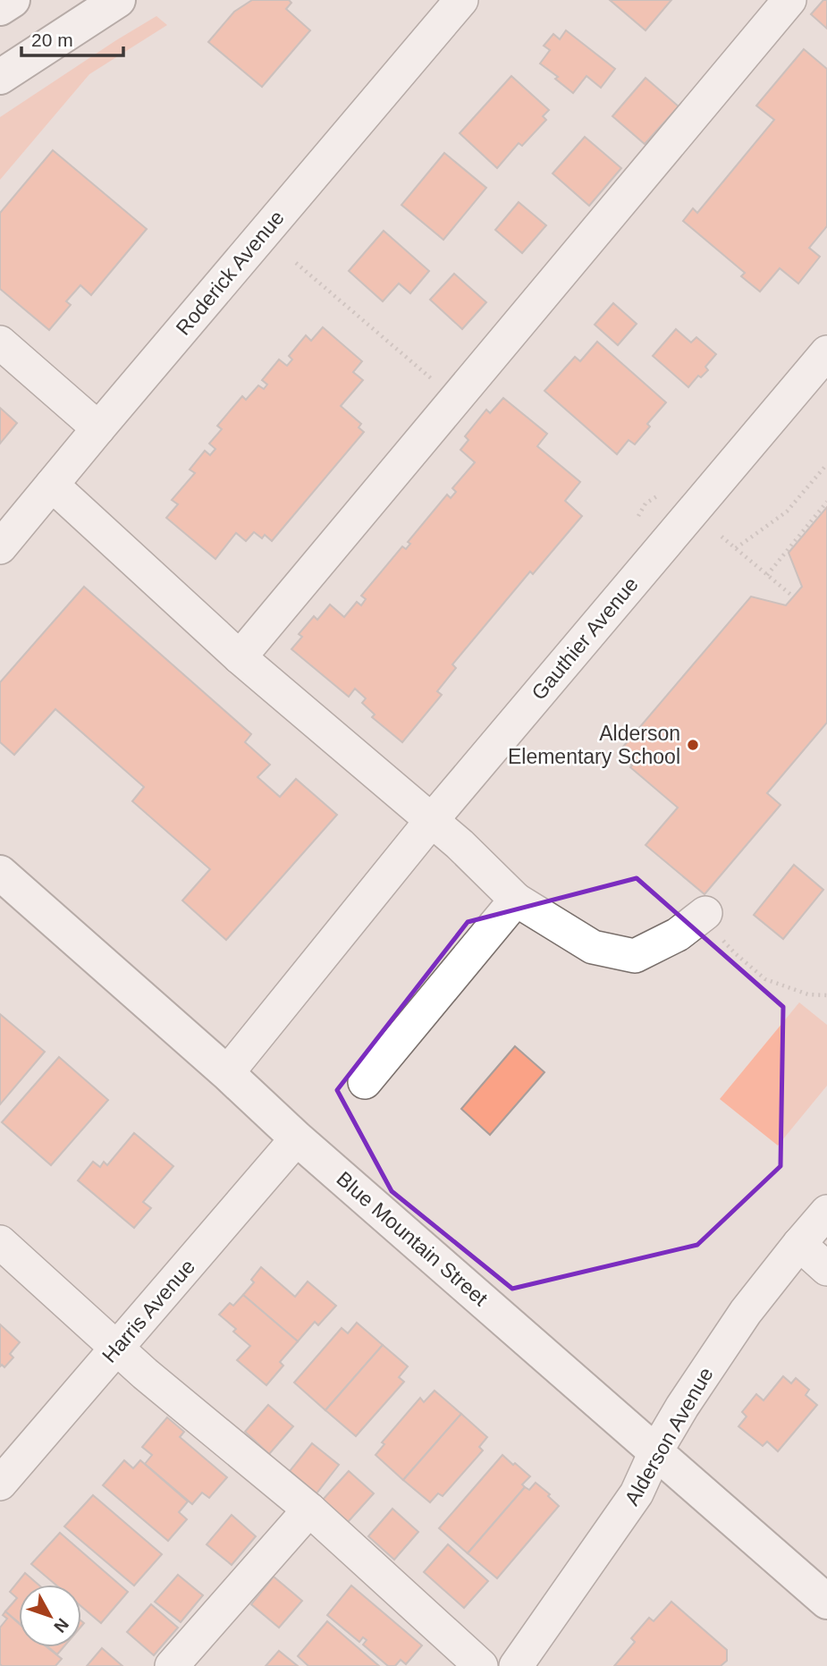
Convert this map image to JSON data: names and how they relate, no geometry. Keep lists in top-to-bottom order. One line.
{"streets":{"main road":["Blue Mountain Street"],"street":["Roderick Avenue","Gauthier Avenue","Harris Avenue","Alderson Avenue"]},"crossings":[["Gauthier Avenue","Blue Mountain Street"],["Blue Mountain Street","Harris Avenue"],["Blue Mountain Street","Alderson Avenue"]],"places":["Alderson Elementary School"],"scale_bar":"20 m","north":"bottom right"}
